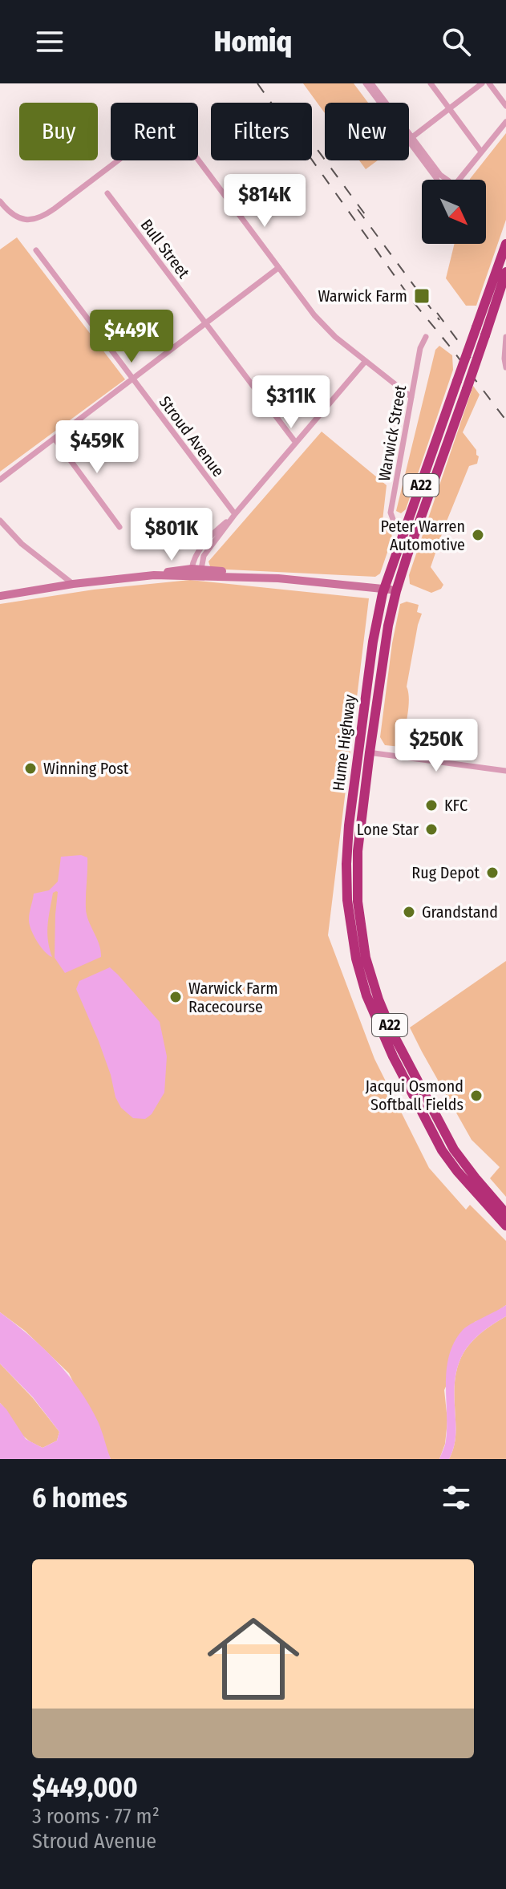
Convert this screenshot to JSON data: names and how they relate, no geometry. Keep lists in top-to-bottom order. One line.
{"streets":{"highway":["A22","Hume Highway"],"street":["Bull Street","Warwick Street","Stroud Avenue"]},"crossings":[["Warwick Street","Hume Highway"]],"places":{"transit":["Warwick Farm"],"other":["Peter Warren Automotive","Winning Post","KFC","Lone Star","Rug Depot","Grandstand","Warwick Farm Racecourse","Jacqui Osmond Softball Fields"]},"north":"bottom right","page":{"header":"Homiq","chip":["Buy","Rent","Filters","New"],"price":["$814K","$449K","$311K","$459K","$801K","$250K"],"heading":"6 homes","list":[{"name":"$449,000","note":"3 rooms · 77 m² · Stroud Avenue"}]}}
